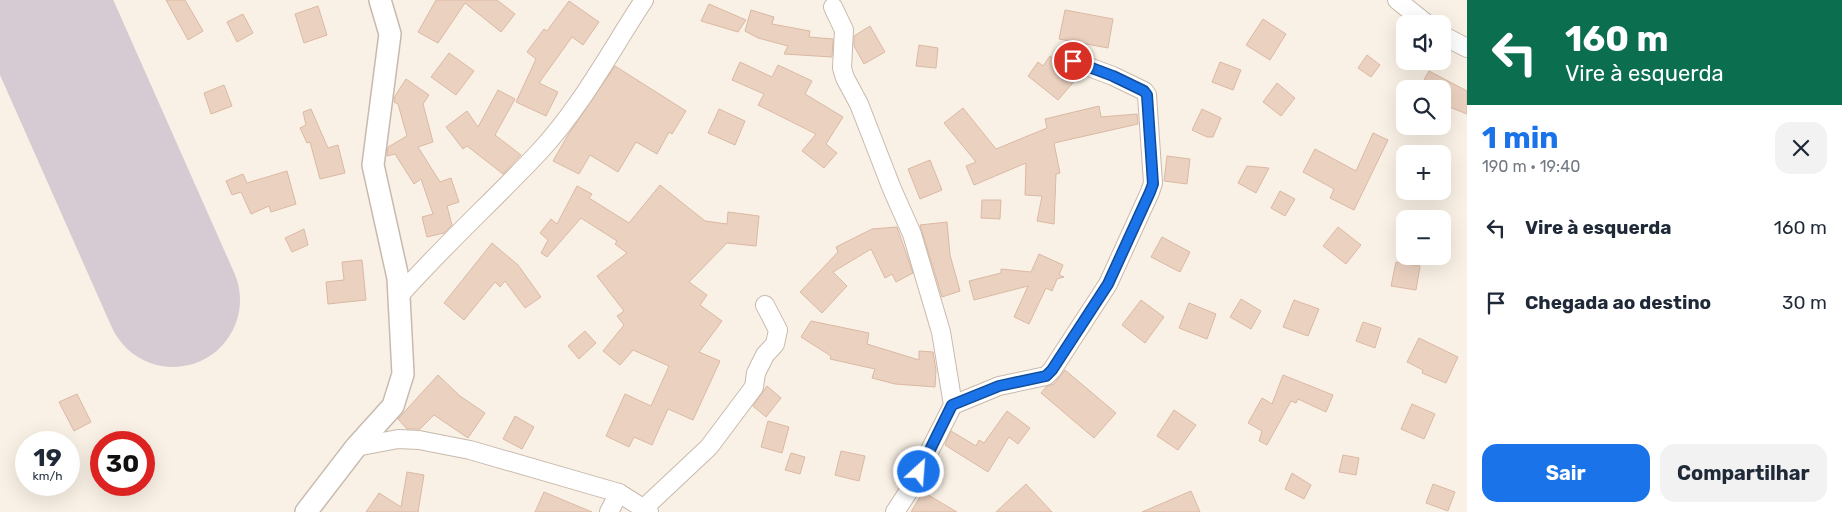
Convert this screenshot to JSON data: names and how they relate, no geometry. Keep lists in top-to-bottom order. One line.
{"page":{"turn":["160 m","Vire à esquerda"],"map_buttons":["+","−"],"heading":["1 min","190 m · 19:40"],"list":[{"name":"Vire à esquerda","value":"160 m"},{"name":"Chegada ao destino","value":"30 m"}],"speed":"19 km/h","limit":"30","buttons":["Sair","Compartilhar"]}}
